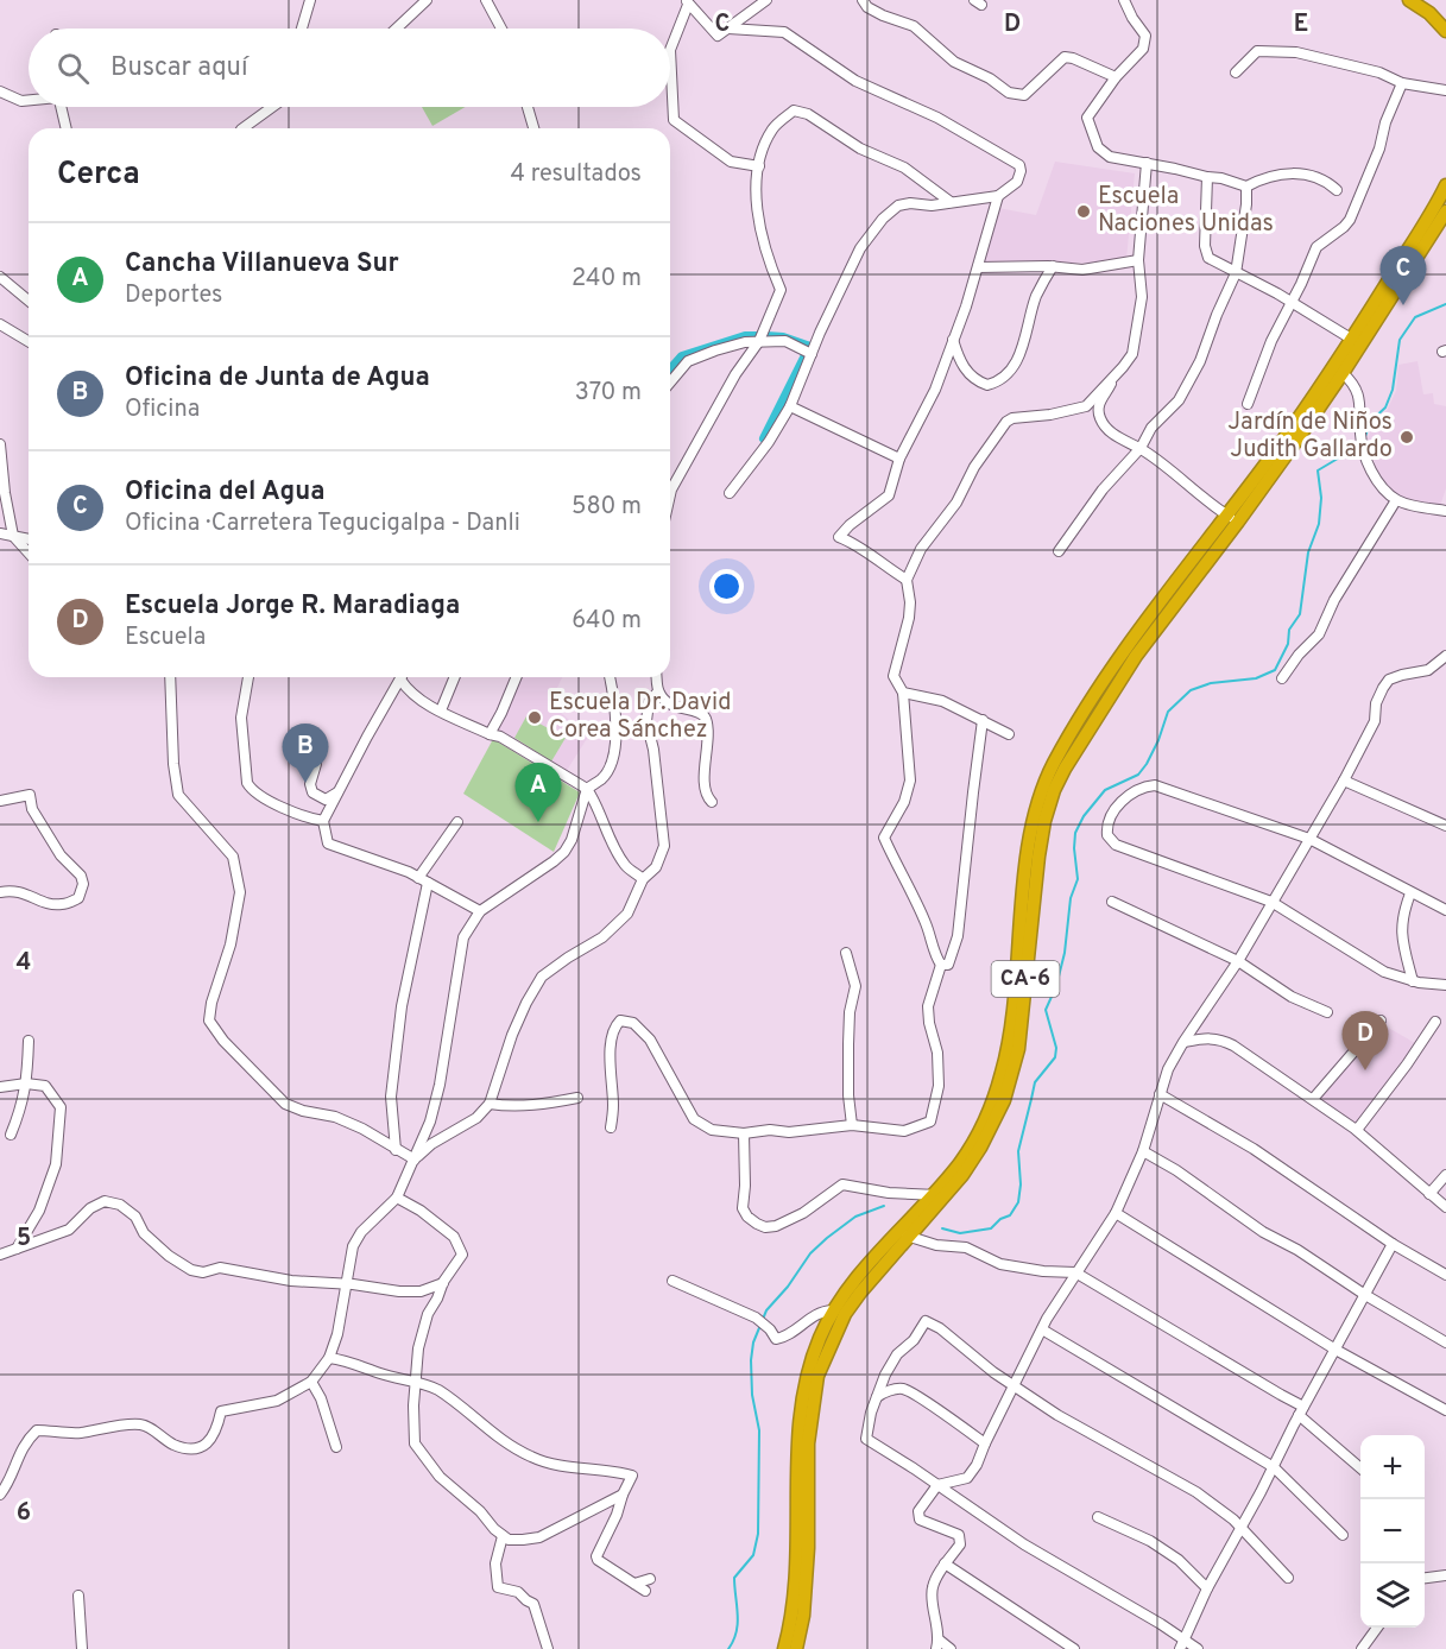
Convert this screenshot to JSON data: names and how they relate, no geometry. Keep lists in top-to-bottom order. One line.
{"streets":{"highway":["CA-6"]},"places":["Escuela Naciones Unidas","Jardín de Niños Judith Gallardo","Escuela Dr. David Corea Sánchez"],"page":{"search":"Buscar aquí","heading":["Cerca","4 resultados"],"list":[{"mark":"A","name":"Cancha Villanueva Sur","note":"Deportes","value":"240 m"},{"mark":"B","name":"Oficina de Junta de Agua","note":"Oficina","value":"370 m"},{"mark":"C","name":"Oficina del Agua","note":"Oficina · Carretera Tegucigalpa - Danli","value":"580 m"},{"mark":"D","name":"Escuela Jorge R. Maradiaga","note":"Escuela","value":"640 m"}],"pins":["C","B","A","D"],"map_buttons":["+","−"]},"grid":{"columns":["C","D","E"],"rows":["4","5","6"]}}
